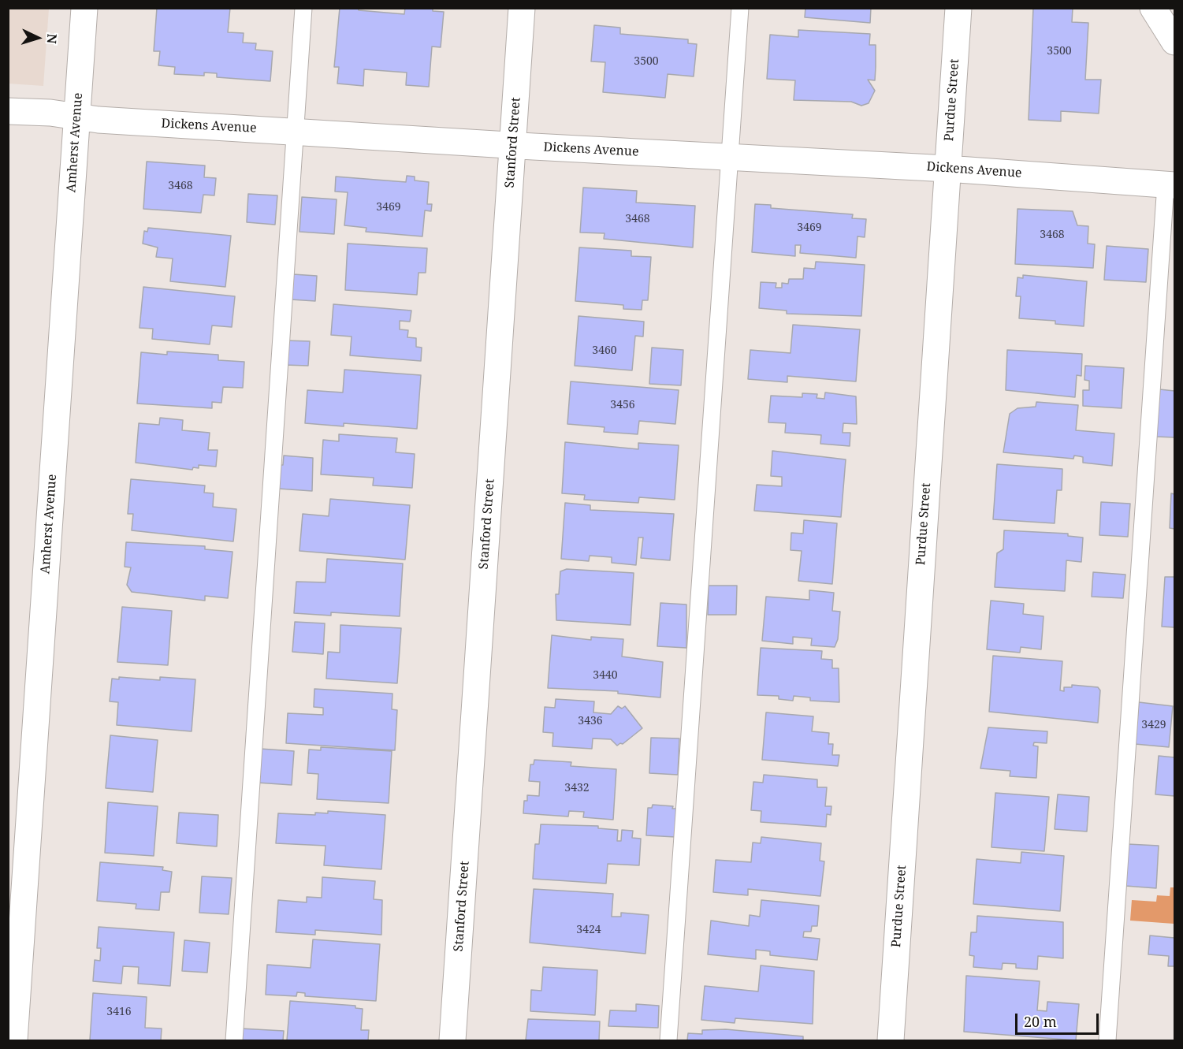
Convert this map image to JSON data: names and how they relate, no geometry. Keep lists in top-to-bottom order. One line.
{"streets":{"street":["Purdue Street","Dickens Avenue","Amherst Avenue","Stanford Street"]},"crossings":[["Purdue Street","Dickens Avenue"],["Dickens Avenue","Amherst Avenue"],["Dickens Avenue","Stanford Street"]],"house_numbers":["3500","3500","3468","3469","3468","3469","3468","3460","3456","3440","3436","3429","3432","3424","3416"],"scale_bar":"20 m","north":"right"}
